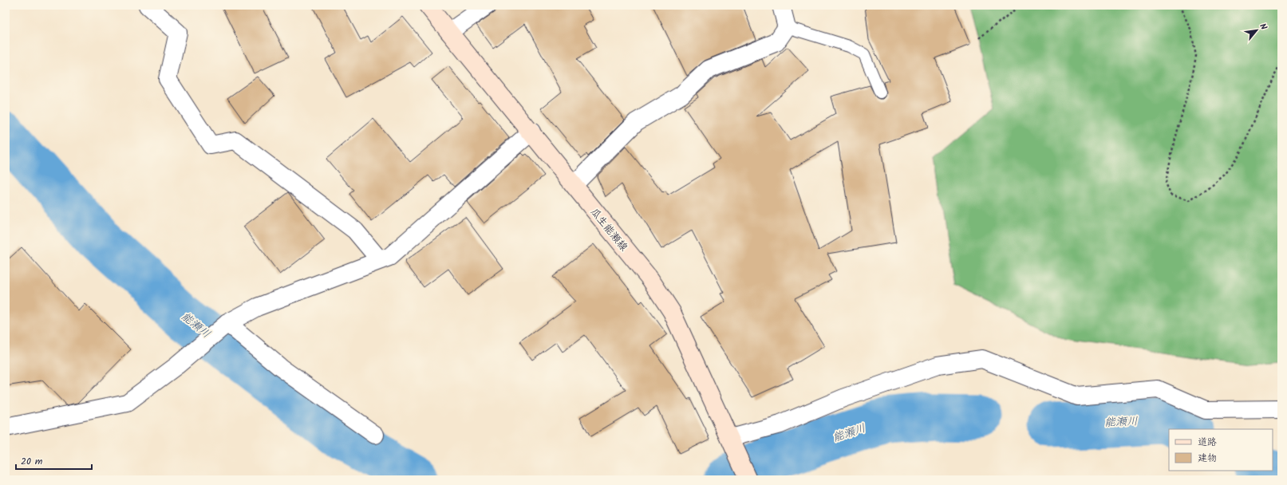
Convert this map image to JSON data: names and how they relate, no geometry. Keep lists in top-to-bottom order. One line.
{"streets":{"main road":["瓜生能瀬線"]},"water":["能瀬川"],"legend":["道路","建物"],"scale_bar":"20 m","north":"top right"}
